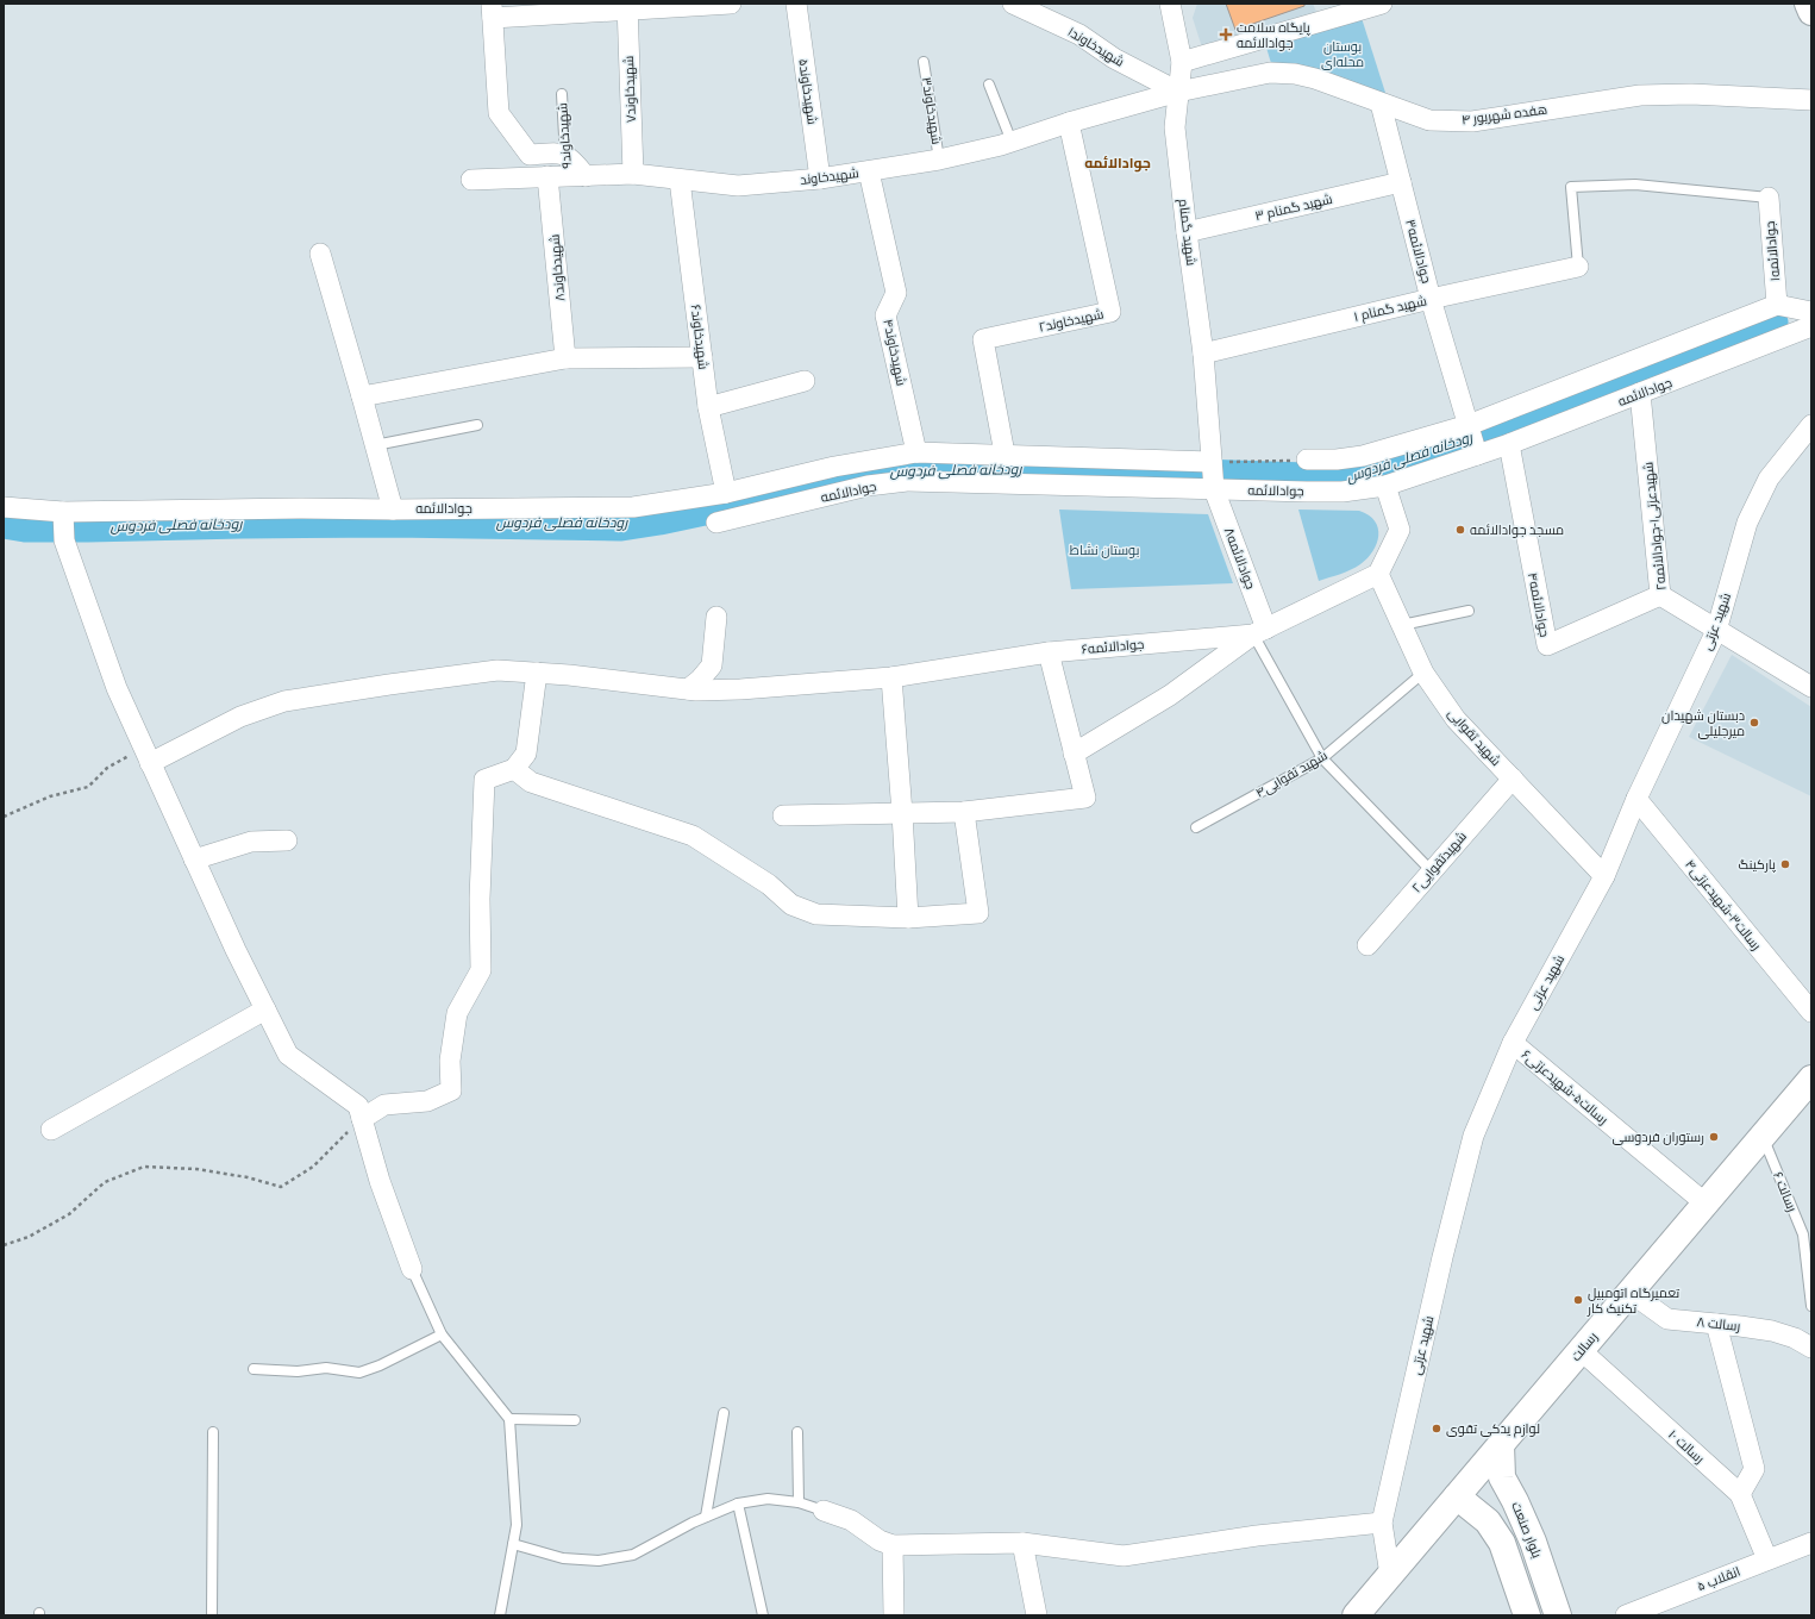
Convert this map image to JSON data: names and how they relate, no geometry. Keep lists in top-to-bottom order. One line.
{"streets":{"main road":["رسالت","بلوار صنعت"],"street":["شهیدخاوند۱","شهیدخاوند۷","شهیدخاوند۵","هفده شهریور ۴","شهیدخاوند","شهید گمنام ۳","شهید گمنام","جوادالائمه۳","جوادالائمه۱","شهیدخاوند۸","شهید گمنام ۱","شهیدخاوند۲","شهیدخاوند۶","شهیدخاوند۴","جوادالائمه","شهیدعزتی۱-جوادالائمه۲","جوادالائمه۸","جوادالائمه۴","شهید عزتی","جوادالائمه۶","شهید تقوایی","شهیدتقوایی۲","رسالت۳-شهیدعزتی۴","رسالت۵-شهیدعزتی۶","رسالت ۸","رسالت ۱۰","انقلاب ۵"],"lane":["شهیدخاوند۳","شهیدخاوند۹","شهید تقوایی۴","رسالت ۶"]},"crossings":[["شهیدخاوند۱","هفده شهریور ۴"],["شهیدخاوند۱","شهیدخاوند"],["شهیدخاوند۱","شهید گمنام"],["شهیدخاوند۷","شهیدخاوند"],["شهیدخاوند۵","شهیدخاوند"],["شهیدخاوند۳","شهیدخاوند"],["هفده شهریور ۴","شهیدخاوند"],["هفده شهریور ۴","شهید گمنام"],["هفده شهریور ۴","جوادالائمه۳"],["شهیدخاوند","شهید گمنام"],["شهیدخاوند","شهیدخاوند۸"],["شهیدخاوند","شهیدخاوند۲"],["شهیدخاوند","شهیدخاوند۶"],["شهیدخاوند","شهیدخاوند۴"],["شهید گمنام ۳","شهید گمنام"],["شهید گمنام ۳","جوادالائمه۳"],["شهید گمنام","شهید گمنام ۱"],["شهید گمنام","جوادالائمه"],["شهید گمنام","جوادالائمه۸"],["جوادالائمه۳","شهید گمنام ۱"],["جوادالائمه۳","جوادالائمه"],["شهیدخاوند۲","جوادالائمه"],["شهیدخاوند۶","جوادالائمه"],["شهیدخاوند۴","جوادالائمه"],["جوادالائمه","شهیدعزتی۱-جوادالائمه۲"],["جوادالائمه","جوادالائمه۸"],["جوادالائمه","جوادالائمه۴"],["شهیدعزتی۱-جوادالائمه۲","جوادالائمه۴"],["شهیدعزتی۱-جوادالائمه۲","شهید عزتی"],["جوادالائمه۸","جوادالائمه۶"],["شهید عزتی","شهید تقوایی"],["شهید عزتی","رسالت۳-شهیدعزتی۴"],["شهید عزتی","رسالت۵-شهیدعزتی۶"],["شهید عزتی","رسالت"],["جوادالائمه۶","شهید تقوایی"],["شهید تقوایی","شهید تقوایی۴"],["شهید تقوایی","شهیدتقوایی۲"],["رسالت۵-شهیدعزتی۶","رسالت"],["رسالت ۶","رسالت"],["رسالت ۸","رسالت"],["رسالت","رسالت ۱۰"],["رسالت","بلوار صنعت"],["رسالت ۱۰","انقلاب ۵"]],"districts":["جوادالائمه"],"water":["رودخانه فصلی فردوس"],"parks":["بوستان محله‌ای","بوستان نشاط"],"places":{"health":["پایگاه سلامت جوادالائمه"],"other":["مسجد جوادالائمه","دبستان شهیدان میرجلیلی","پارکینگ","رستوران فردوسی","تعمیرگاه اتومبیل تکنیک کار","لوازم یدکی تقوی"]}}
